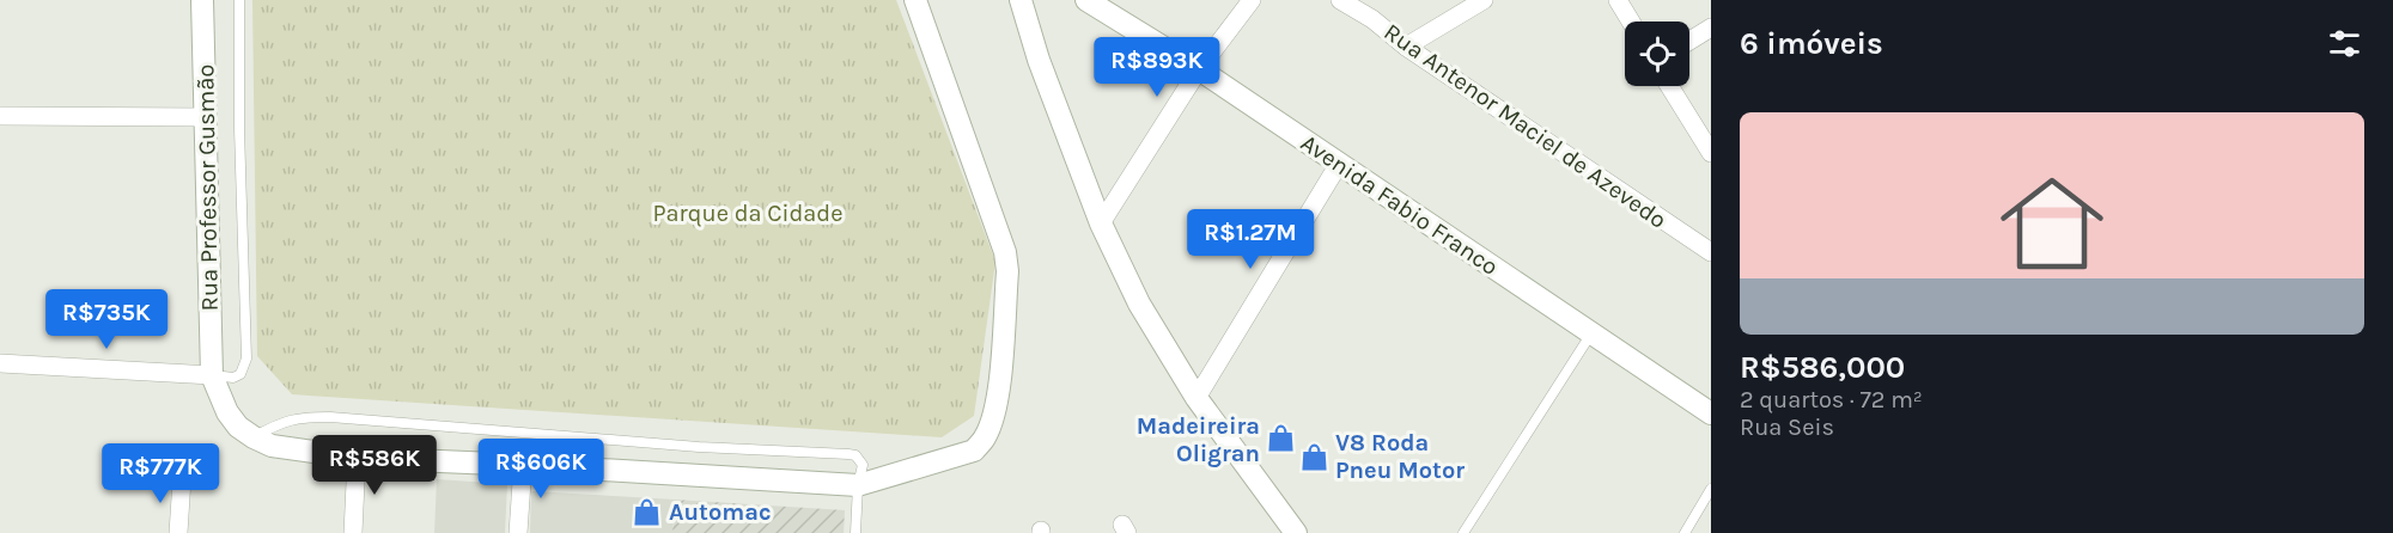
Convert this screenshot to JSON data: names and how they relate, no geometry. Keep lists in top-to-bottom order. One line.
{"streets":{"street":["Rua Antenor Maciel de Azevedo","Rua Professor Gusmão","Avenida Fabio Franco"]},"parks":["Parque da Cidade"],"places":{"shop":["Madeireira Oligran","V8 Roda Pneu Motor","Automac"]},"page":{"heading":"6 imóveis","price":["R$893K","R$1.27M","R$735K","R$586K","R$606K","R$777K"],"list":[{"name":"R$586,000","note":"2 quartos · 72 m² · Rua Seis"}]}}
